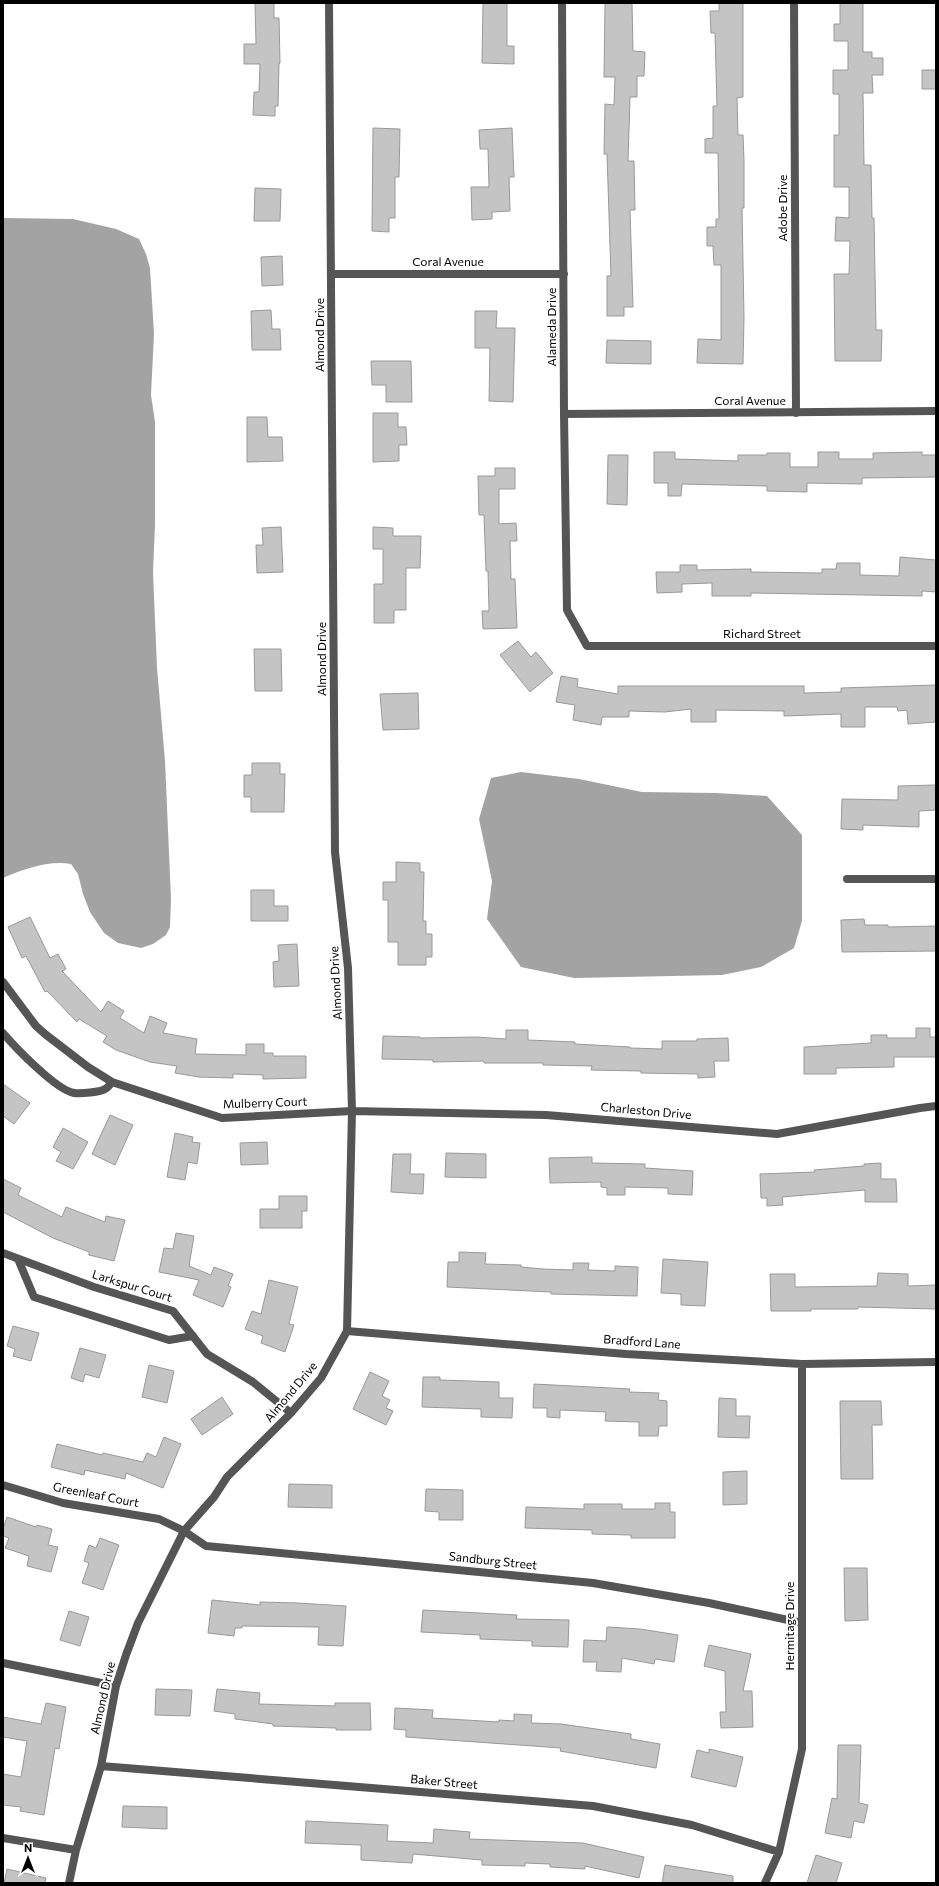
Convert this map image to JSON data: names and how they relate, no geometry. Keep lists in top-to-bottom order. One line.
{"streets":{"street":["Adobe Drive","Coral Avenue","Alameda Drive","Almond Drive","Richard Street","Mulberry Court","Charleston Drive","Larkspur Court","Bradford Lane","Greenleaf Court","Sandburg Street","Hermitage Drive","Baker Street"]},"crossings":[["Adobe Drive","Coral Avenue"],["Coral Avenue","Alameda Drive"],["Coral Avenue","Almond Drive"],["Alameda Drive","Richard Street"],["Almond Drive","Mulberry Court"],["Almond Drive","Charleston Drive"],["Almond Drive","Larkspur Court"],["Almond Drive","Bradford Lane"],["Almond Drive","Greenleaf Court"],["Almond Drive","Sandburg Street"],["Almond Drive","Baker Street"],["Mulberry Court","Charleston Drive"],["Bradford Lane","Hermitage Drive"],["Greenleaf Court","Sandburg Street"],["Sandburg Street","Hermitage Drive"],["Hermitage Drive","Baker Street"]],"north":"top"}
